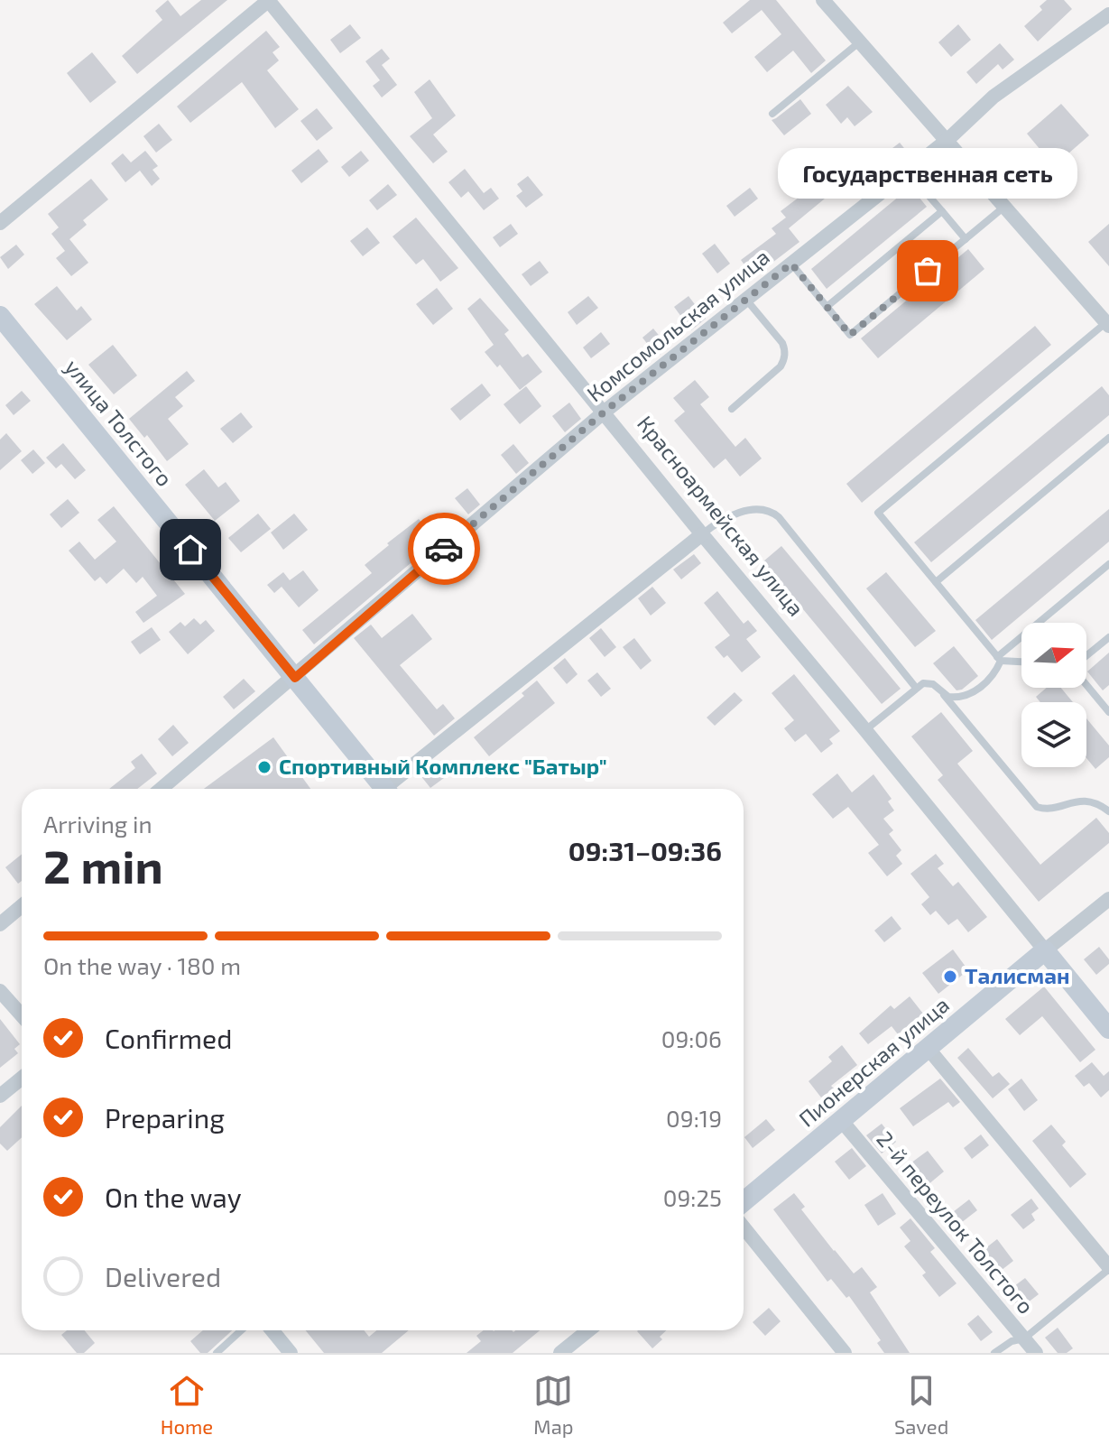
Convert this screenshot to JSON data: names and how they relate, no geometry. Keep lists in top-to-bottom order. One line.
{"streets":{"street":["Комсомольская улица","улица Толстого","Красноармейская улица","Пионерская улица","2-й переулок Толстого"]},"crossings":[["Комсомольская улица","улица Толстого"],["Комсомольская улица","Красноармейская улица"],["Красноармейская улица","Пионерская улица"],["Пионерская улица","2-й переулок Толстого"]],"places":["Государственная сеть","Спортивный Комплекс \"Батыр\"","Талисман"],"north":"right","page":{"bubble":"Государственная сеть","heading":["2 min","Arriving in","09:31–09:36"],"bar":"On the way · 180 m","list":[["Confirmed","09:06"],["Preparing","09:19"],["On the way","09:25"],"Delivered"],"tabs":["Home","Map","Saved"]}}
